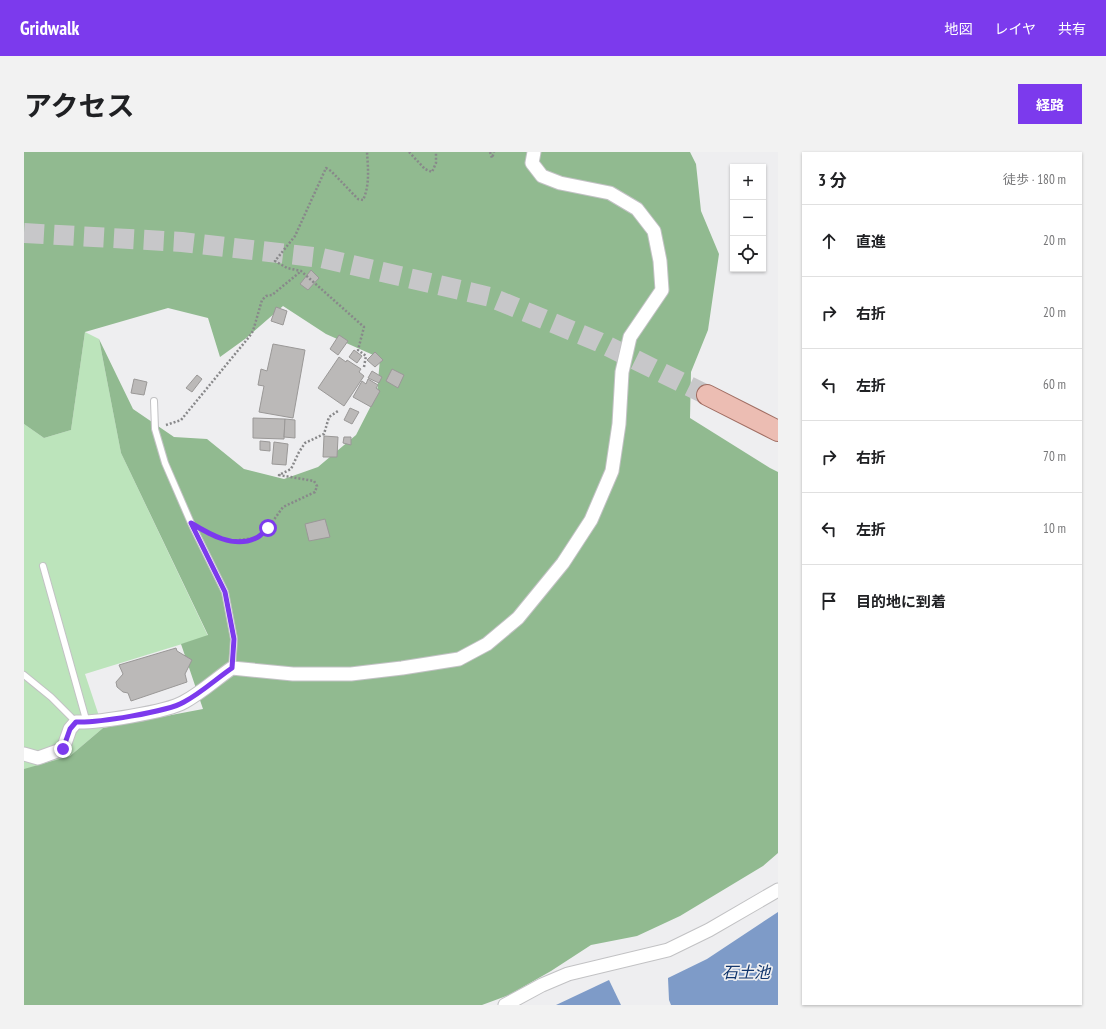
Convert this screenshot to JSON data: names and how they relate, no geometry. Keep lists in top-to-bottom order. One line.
{"water":["石土池"],"page":{"header":"Gridwalk","nav":["地図","レイヤ","共有"],"title":"アクセス","buttons":"経路","heading":["3 分","徒歩 · 180 m"],"map_buttons":["+","−"],"list":[["直進","20 m"],["右折","20 m"],["左折","60 m"],["右折","70 m"],["左折","10 m"],"目的地に到着"]}}
